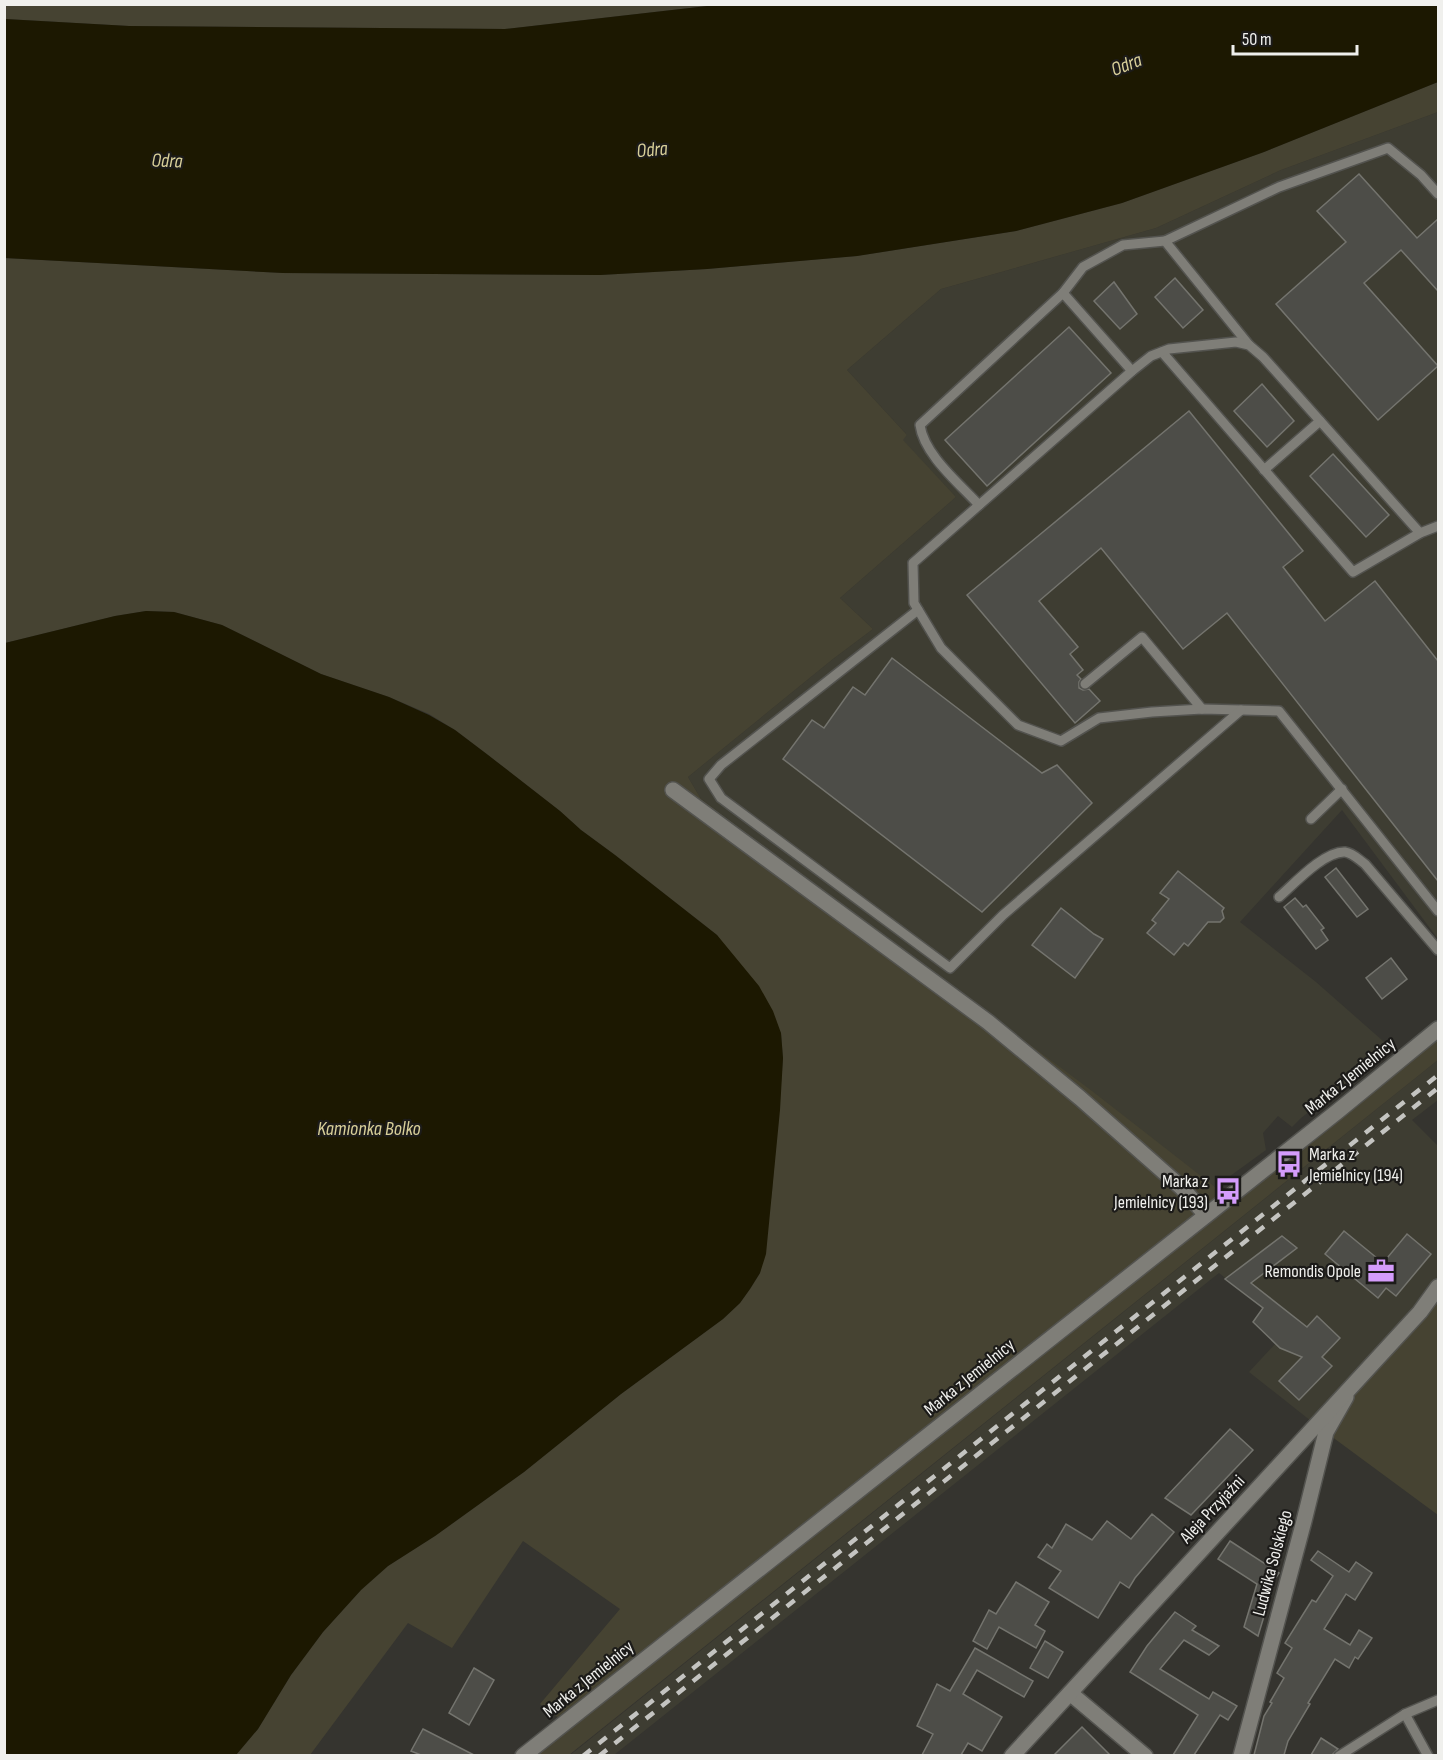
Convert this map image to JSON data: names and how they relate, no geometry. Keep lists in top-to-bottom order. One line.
{"streets":{"street":["Marka z Jemielnicy","Aleja Przyjaźni","Ludwika Solskiego"]},"crossings":[["Aleja Przyjaźni","Ludwika Solskiego"]],"water":["Odra","Kamionka Bolko"],"places":{"bus stop":["Marka z Jemielnicy (194)","Marka z Jemielnicy (193)"],"office":["Remondis Opole"]},"scale_bar":"50 m"}
